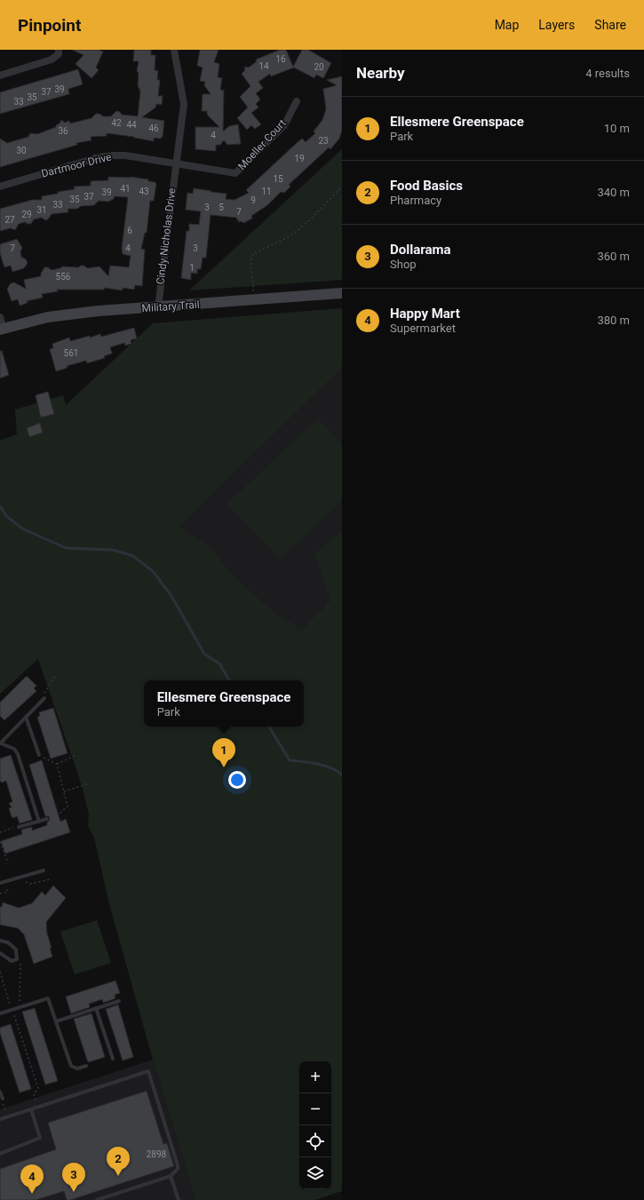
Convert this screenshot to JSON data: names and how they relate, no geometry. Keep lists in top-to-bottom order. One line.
{"streets":{"street":["Moeller Court","Dartmoor Drive","Cindy Nicholas Drive","Military Trail"]},"crossings":[["Moeller Court","Dartmoor Drive"],["Moeller Court","Cindy Nicholas Drive"],["Dartmoor Drive","Cindy Nicholas Drive"],["Cindy Nicholas Drive","Military Trail"]],"house_numbers":["16","14","20","39","37","35","33","42","44","46","36","4","23","30","19","15","41","43","11","39","37","35","9","33","3","5","31","7","29","27","6","7","4","3","1","556","561","2898"],"page":{"header":"Pinpoint","nav":["Map","Layers","Share"],"heading":["Nearby","4 results"],"list":[{"mark":"1","name":"Ellesmere Greenspace","note":"Park","value":"10 m"},{"mark":"2","name":"Food Basics","note":"Pharmacy","value":"340 m"},{"mark":"3","name":"Dollarama","note":"Shop","value":"360 m"},{"mark":"4","name":"Happy Mart","note":"Supermarket","value":"380 m"}],"popup":["Ellesmere Greenspace","Park"],"pins":["1","2","3","4"],"map_buttons":["+","−"]}}
